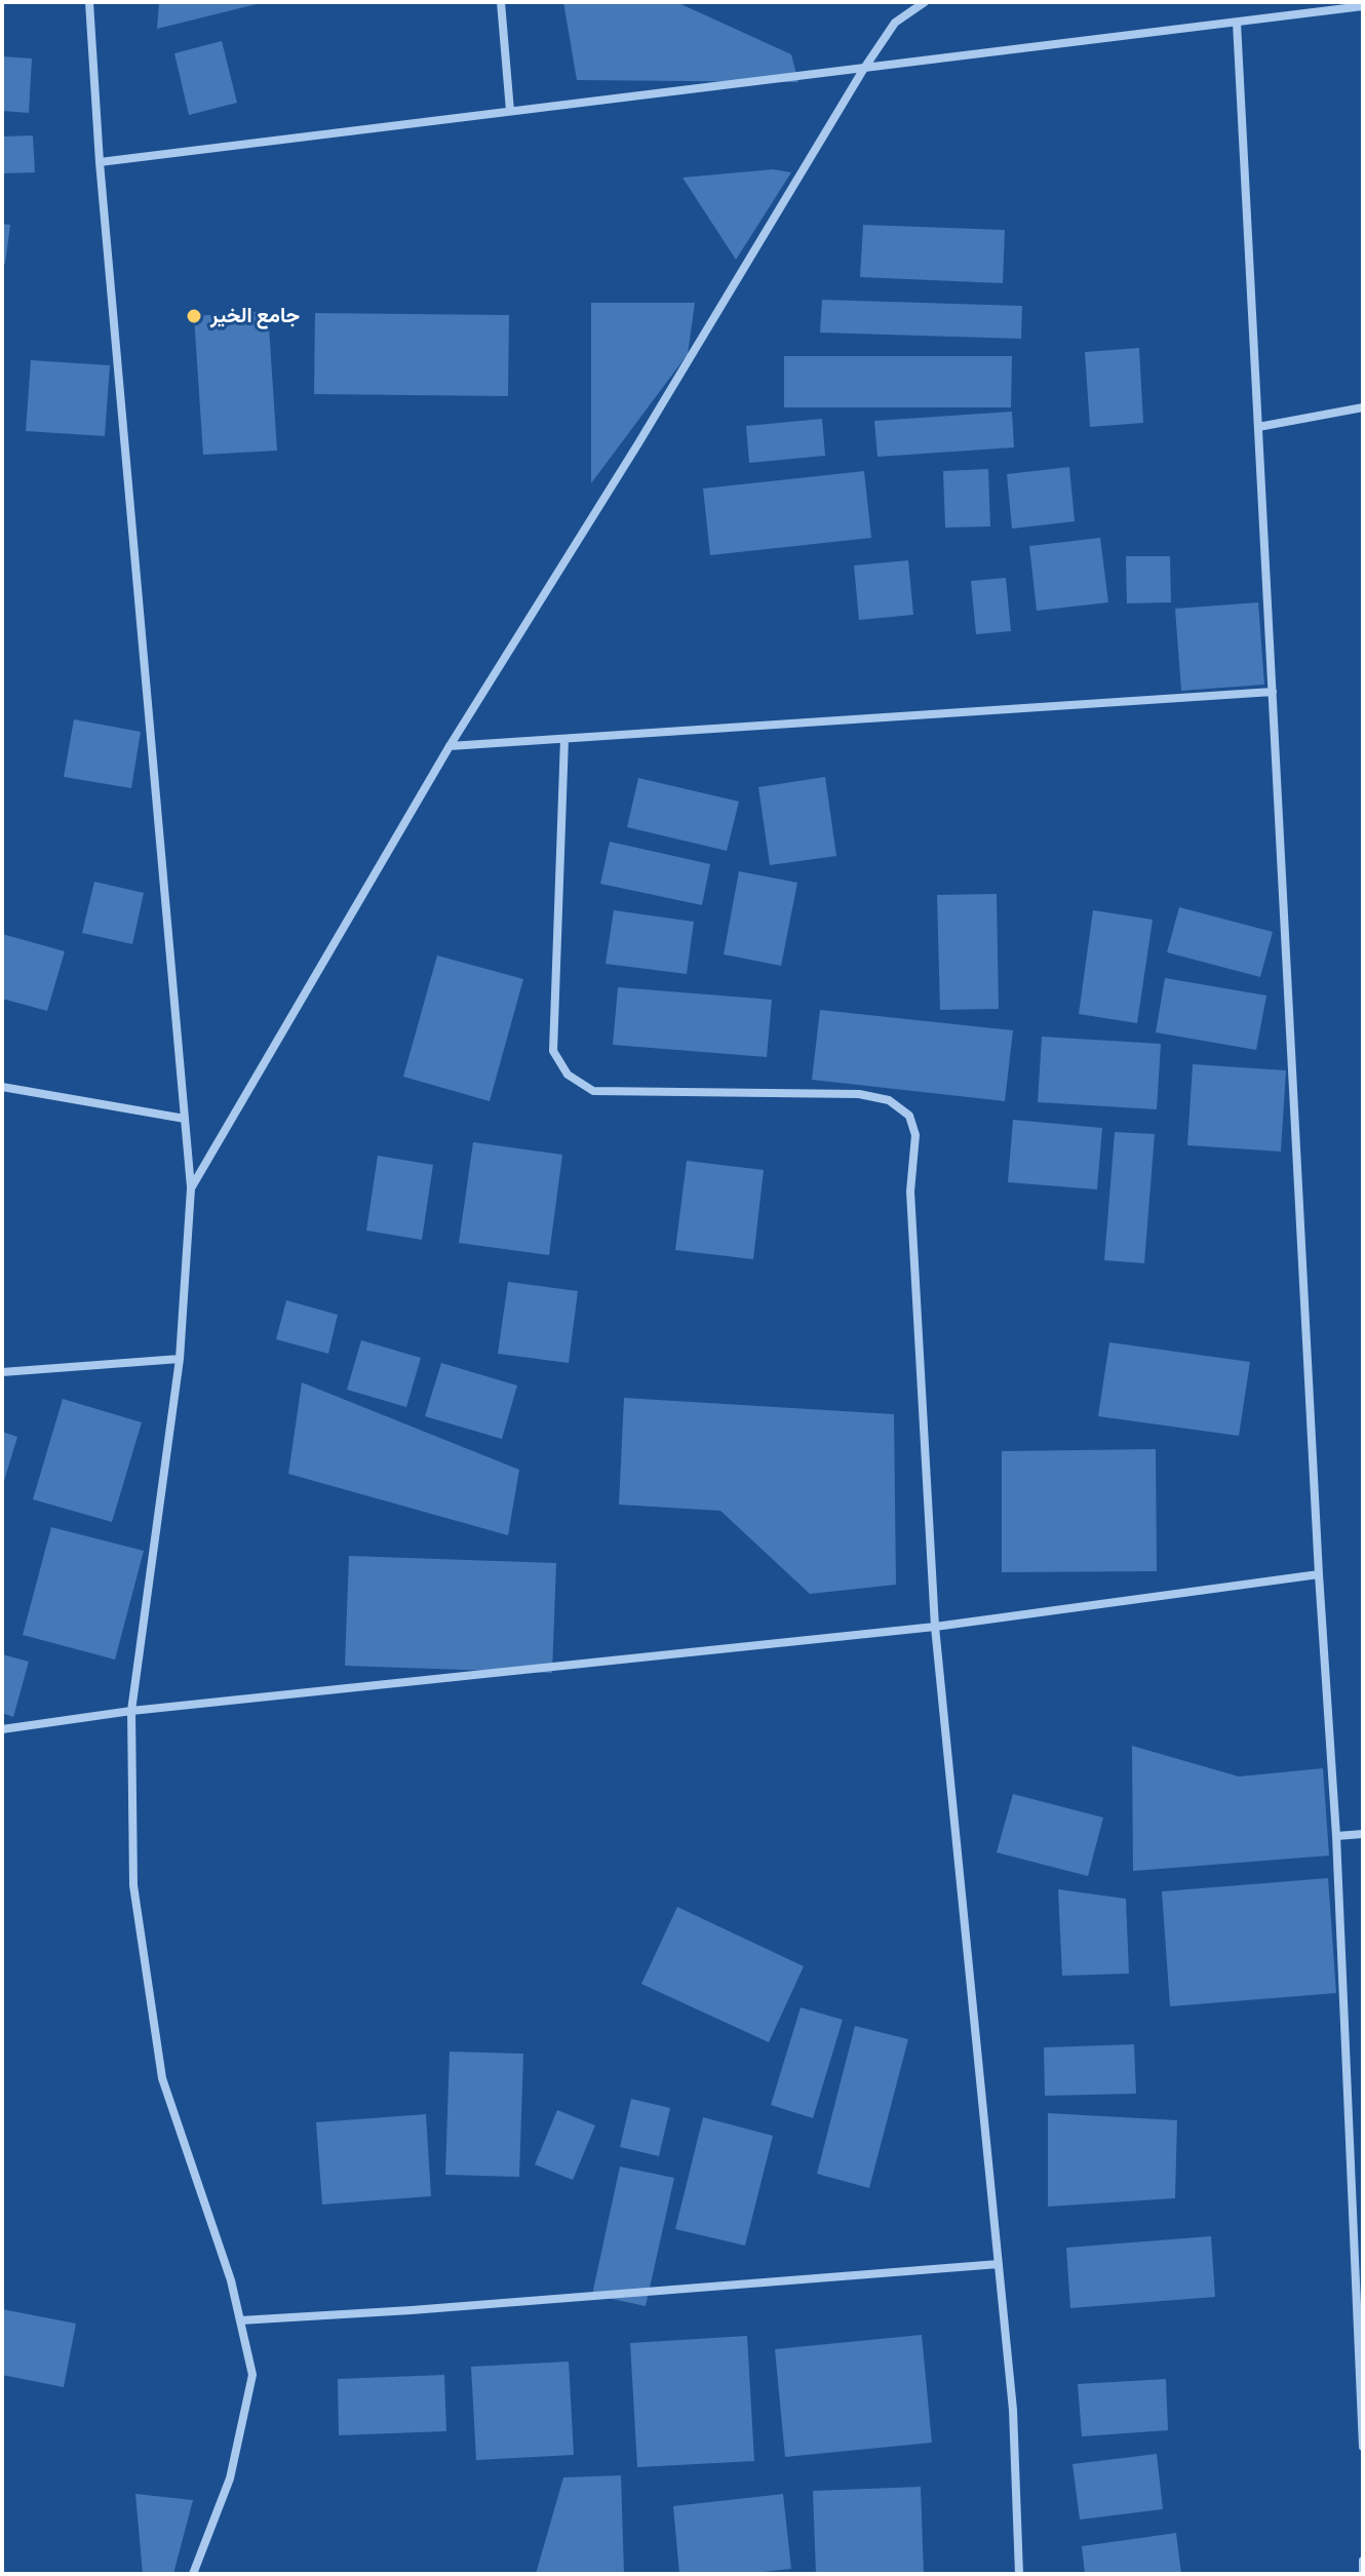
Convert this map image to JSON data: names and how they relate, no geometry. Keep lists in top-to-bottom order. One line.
{"places":["جامع الخير"]}
